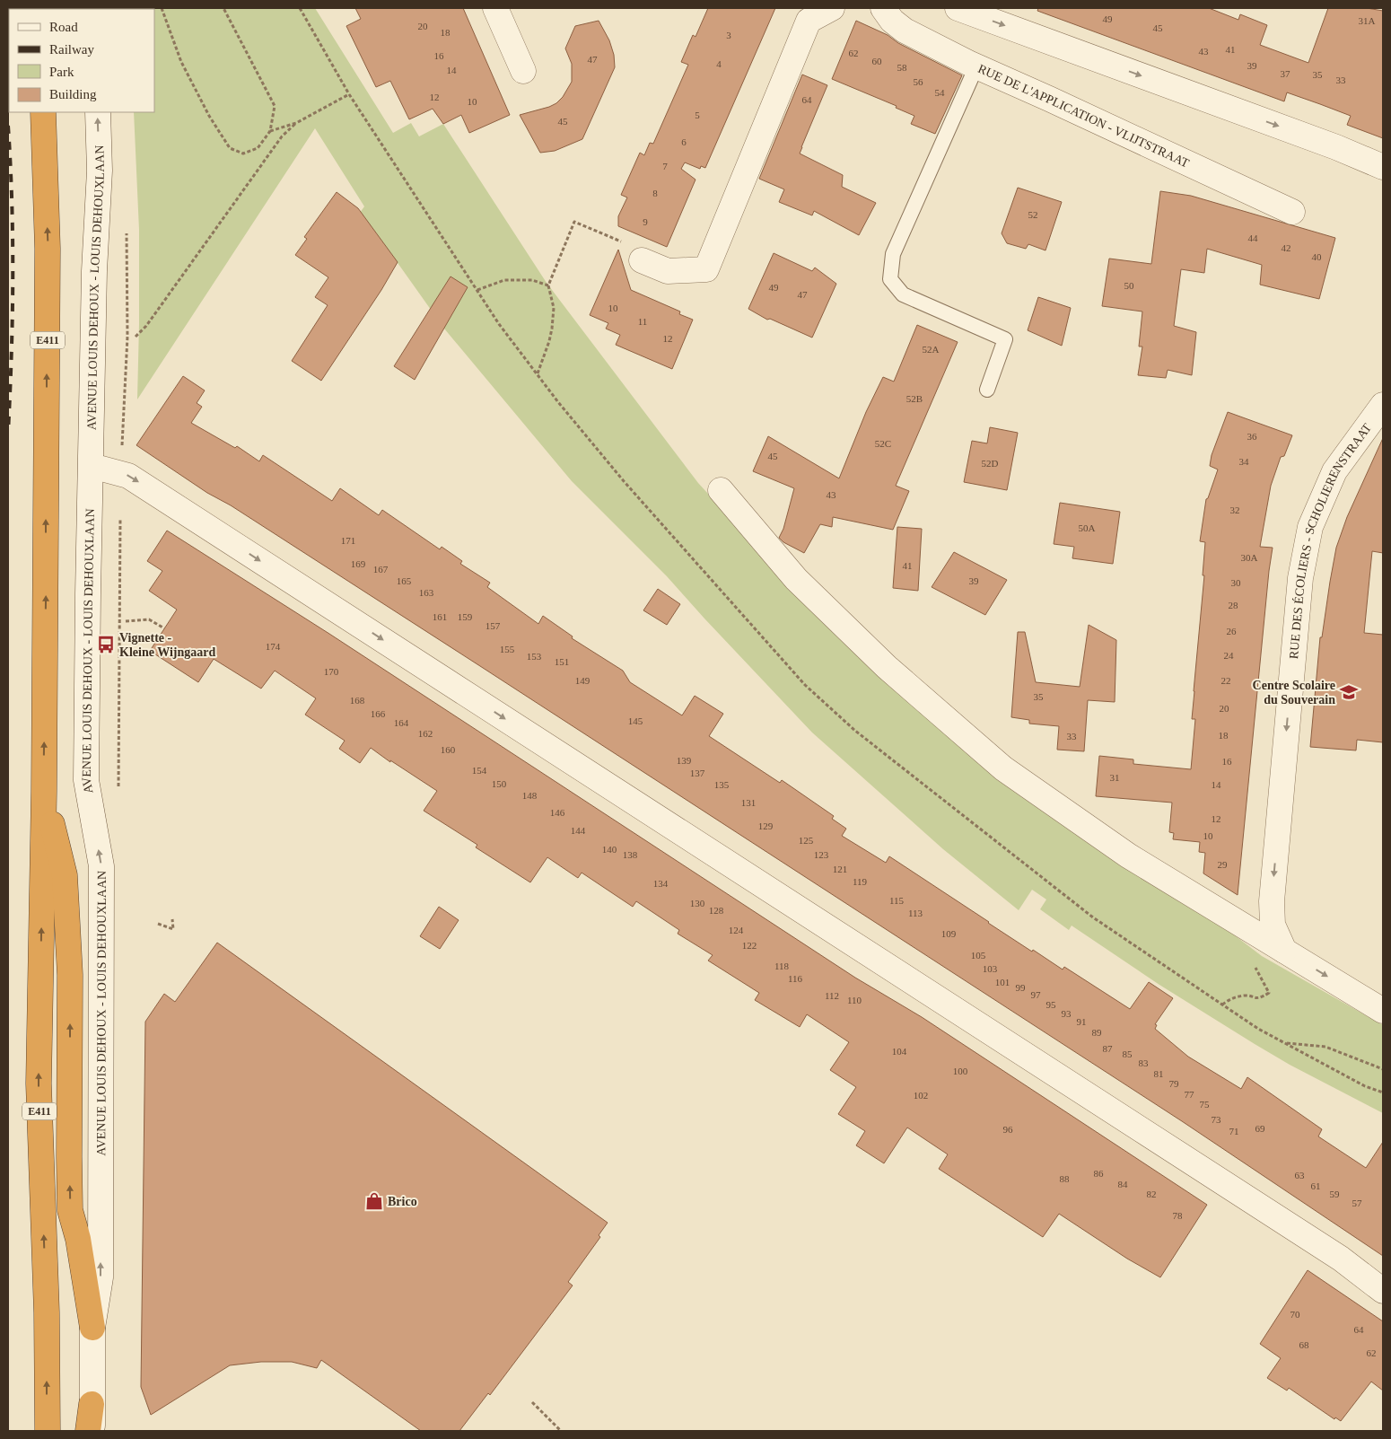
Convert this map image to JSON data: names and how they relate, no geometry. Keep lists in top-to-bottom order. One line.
{"streets":{"highway":["E411"],"street":["RUE DE L'APPLICATION - VLIJTSTRAAT","AVENUE LOUIS DEHOUX - LOUIS DEHOUXLAAN","RUE DES ÉCOLIERS - SCHOLIERENSTRAAT"]},"one_way":["AVENUE LOUIS DEHOUX - LOUIS DEHOUXLAAN","RUE DES ÉCOLIERS - SCHOLIERENSTRAAT"],"places":{"bus stop":["Vignette - Kleine Wijngaard"],"school or university":["Centre Scolaire du Souverain"],"shop":["Brico"]},"house_numbers":["49","31A","20","45","18","3","41","43","62","16","47","60","4","39","58","14","37","35","33","56","54","12","64","10","5","45","6","7","8","52","9","44","42","40","50","49","47","10","11","12","52A","52B","36","52C","45","34","52D","43","32","50A","171","30A","169","41","167","165","39","30","163","28","161","159","157","26","174","155","24","153","151","170","149","22","35","168","20","166","145","164","162","18","33","160","139","16","154","137","31","150","135","14","148","131","146","12","129","144","10","125","140","138","123","29","121","119","134","115","130","128","113","124","109","122","105","118","103","116","101","99","97","112","110","95","93","91","89","87","104","85","83","100","81","79","77","102","75","73","69","96","71","86","63","88","84","61","82","59","57","78","70","64","68","62"],"legend":["Road","Railway","Park","Building"]}
